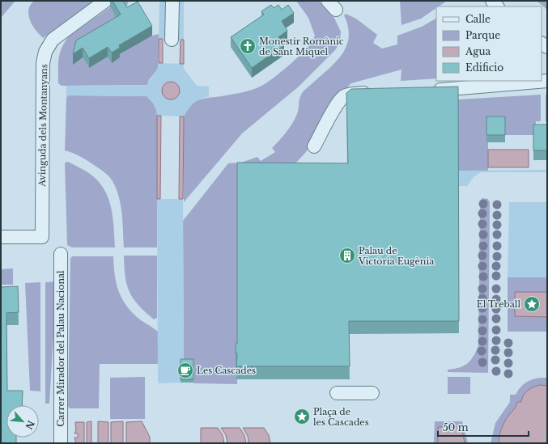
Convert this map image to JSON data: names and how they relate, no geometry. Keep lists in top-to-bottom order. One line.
{"streets":{"street":["Avinguda dels Montanyans","Carrer Mirador del Palau Nacional"]},"places":{"church":["Monestir Romànic de Sant Miquel"],"building":["Palau de Victòria Eugènia"],"place":["El Treball","Plaça de les Cascades"],"cafe":["Les Cascades"]},"legend":["Calle","Parque","Agua","Edificio"],"scale_bar":"50 m","north":"bottom right"}
